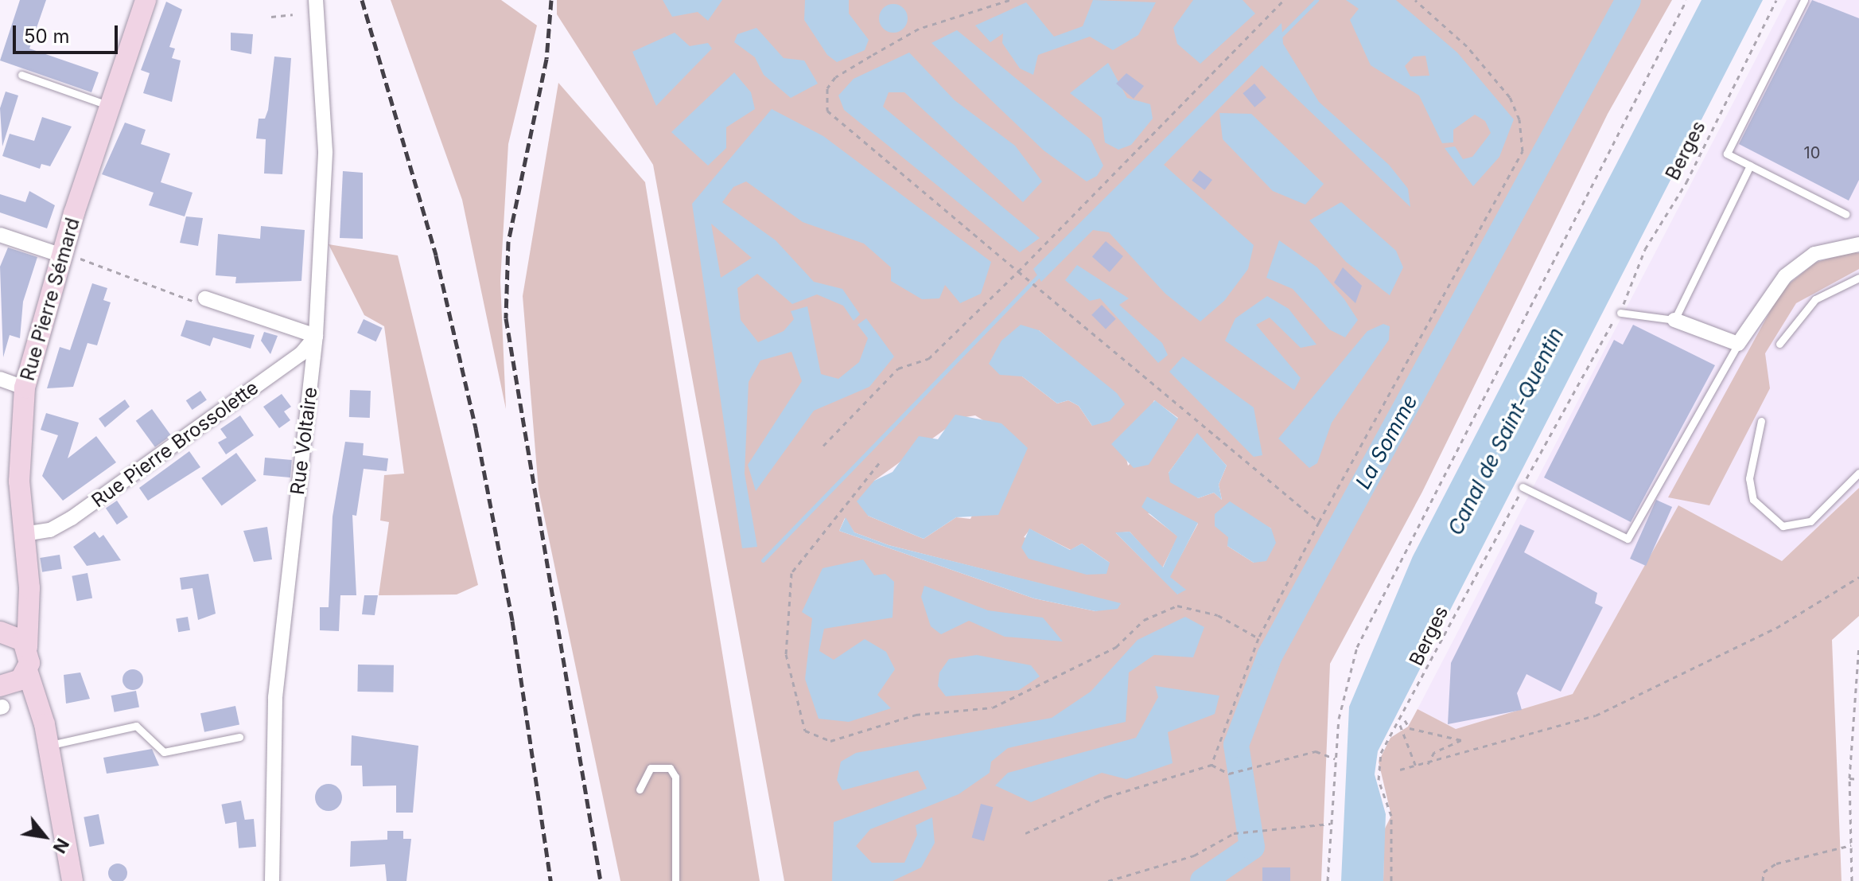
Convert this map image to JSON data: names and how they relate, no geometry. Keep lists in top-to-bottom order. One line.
{"streets":{"main road":["Rue Pierre Sémard"],"street":["Rue Voltaire","Rue Pierre Brossolette"],"path":["Berges"]},"crossings":[["Rue Pierre Sémard","Rue Pierre Brossolette"],["Rue Voltaire","Rue Pierre Brossolette"]],"water":["Canal de Saint-Quentin","La Somme"],"house_numbers":["10"],"scale_bar":"50 m","north":"bottom right"}
